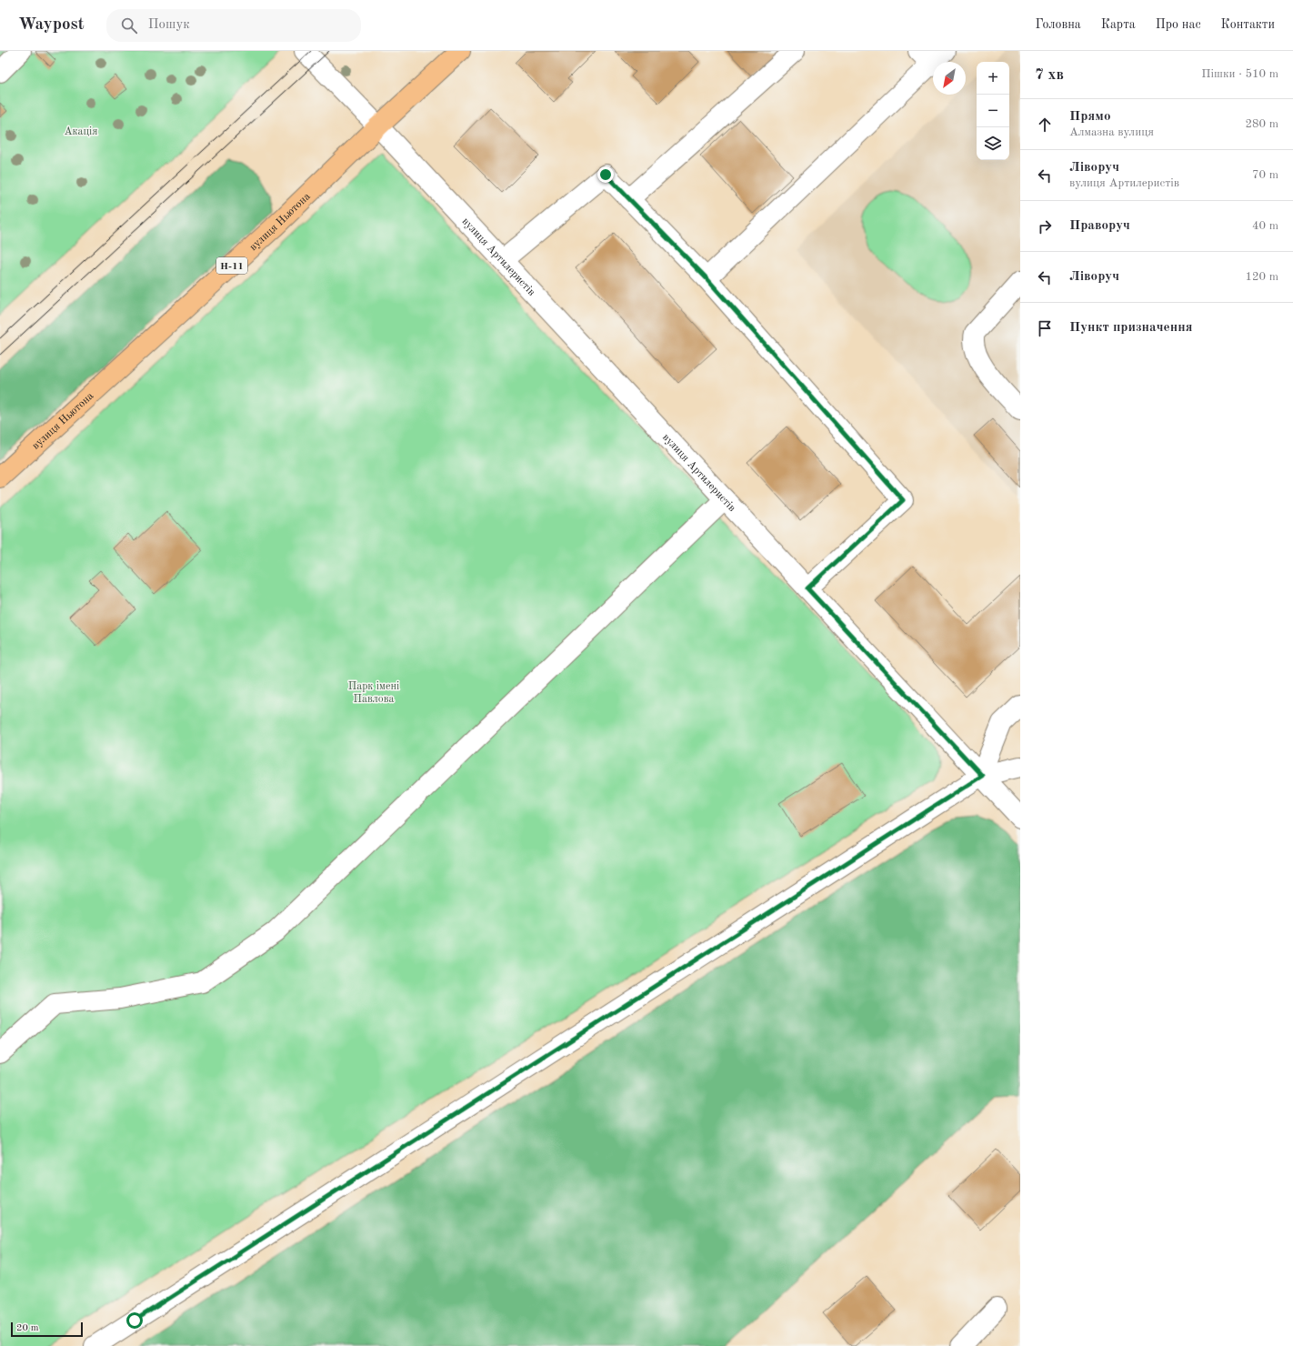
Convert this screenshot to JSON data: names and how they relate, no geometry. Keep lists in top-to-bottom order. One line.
{"streets":{"main road":["вулиця Ньютона","Н-11"],"street":["вулиця Артилеристів"]},"crossings":[["вулиця Ньютона","вулиця Артилеристів"]],"parks":["Акація","Парк імені Павлова"],"scale_bar":"20 m","north":"bottom left","page":{"header":"Waypost","search":"Пошук","nav":["Головна","Карта","Про нас","Контакти"],"heading":["7 хв","Пішки · 510 m"],"map_buttons":["+","−"],"list":[["Прямо","Алмазна вулиця","280 m"],["Ліворуч","вулиця Артилеристів","70 m"],["Праворуч","40 m"],["Ліворуч","120 m"],"Пункт призначення"],"scale":"20 m"}}
